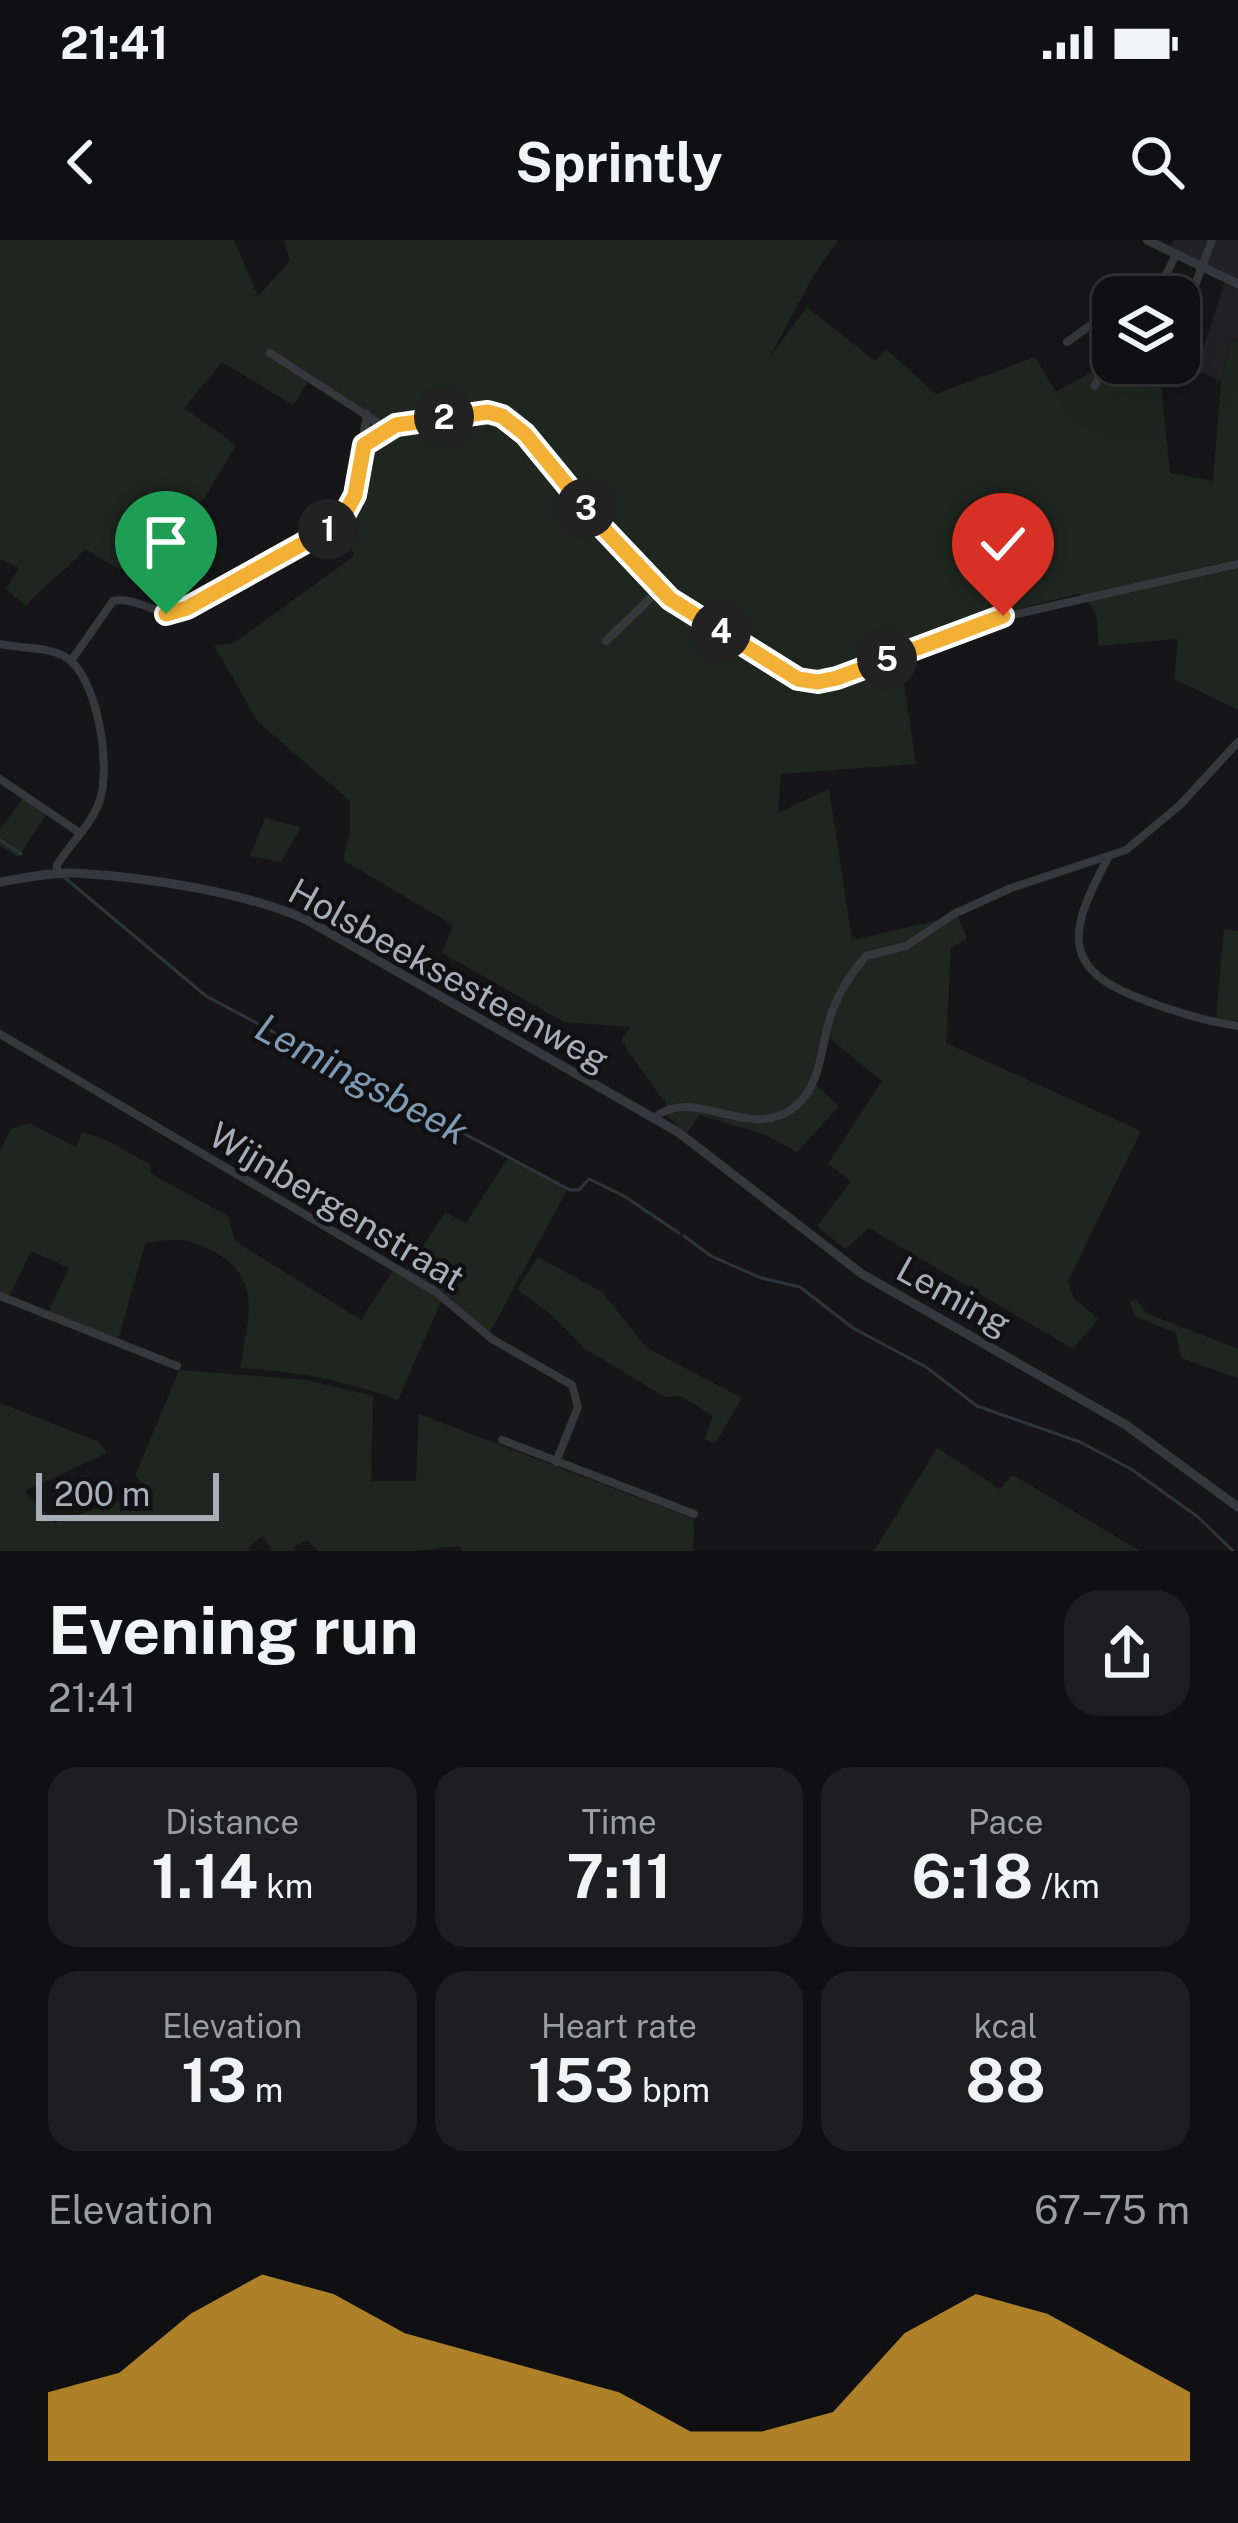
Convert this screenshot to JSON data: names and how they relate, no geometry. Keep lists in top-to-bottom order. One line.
{"streets":{"street":["Holsbeeksesteenweg","Wijnbergenstraat","Leming"]},"crossings":[["Holsbeeksesteenweg","Leming"]],"water":["Lemingsbeek"],"scale_bar":"200 m","page":{"status":"21:41","header":"Sprintly","pins":["2","3","1","4","5"],"scale":"200 m","heading":["Evening run","21:41"],"stats":[["Distance","1.14 km"],["Time","7:11"],["Pace","6:18 /km"],["Elevation","13 m"],["Heart rate","153 bpm"],["kcal","88"]],"chart":["Elevation","67–75 m"]}}
